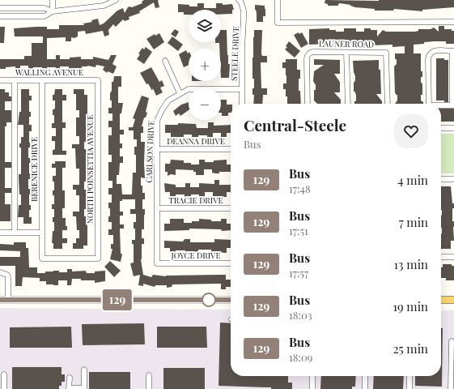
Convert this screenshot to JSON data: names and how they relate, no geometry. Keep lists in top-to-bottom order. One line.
{"streets":{"street":["LAUNER ROAD","STEELE DRIVE","WALLING AVENUE","DEANNA DRIVE","CARLSON DRIVE","BERENICE DRIVE","NORTH POINSETTIA AVENUE","TRACIE DRIVE","JOYCE DRIVE"]},"crossings":[["STEELE DRIVE","CARLSON DRIVE"],["WALLING AVENUE","BERENICE DRIVE"],["WALLING AVENUE","NORTH POINSETTIA AVENUE"],["DEANNA DRIVE","CARLSON DRIVE"],["CARLSON DRIVE","TRACIE DRIVE"],["CARLSON DRIVE","JOYCE DRIVE"],["BERENICE DRIVE","NORTH POINSETTIA AVENUE"]],"lines":["bus line 129"],"page":{"on_map":"129","map_buttons":["+","−"],"heading":["Central-Steele","Bus"],"list":[{"mark":"129","name":"Bus","note":"17:48","value":"4 min"},{"mark":"129","name":"Bus","note":"17:51","value":"7 min"},{"mark":"129","name":"Bus","note":"17:57","value":"13 min"},{"mark":"129","name":"Bus","note":"18:03","value":"19 min"},{"mark":"129","name":"Bus","note":"18:09","value":"25 min"}]}}
